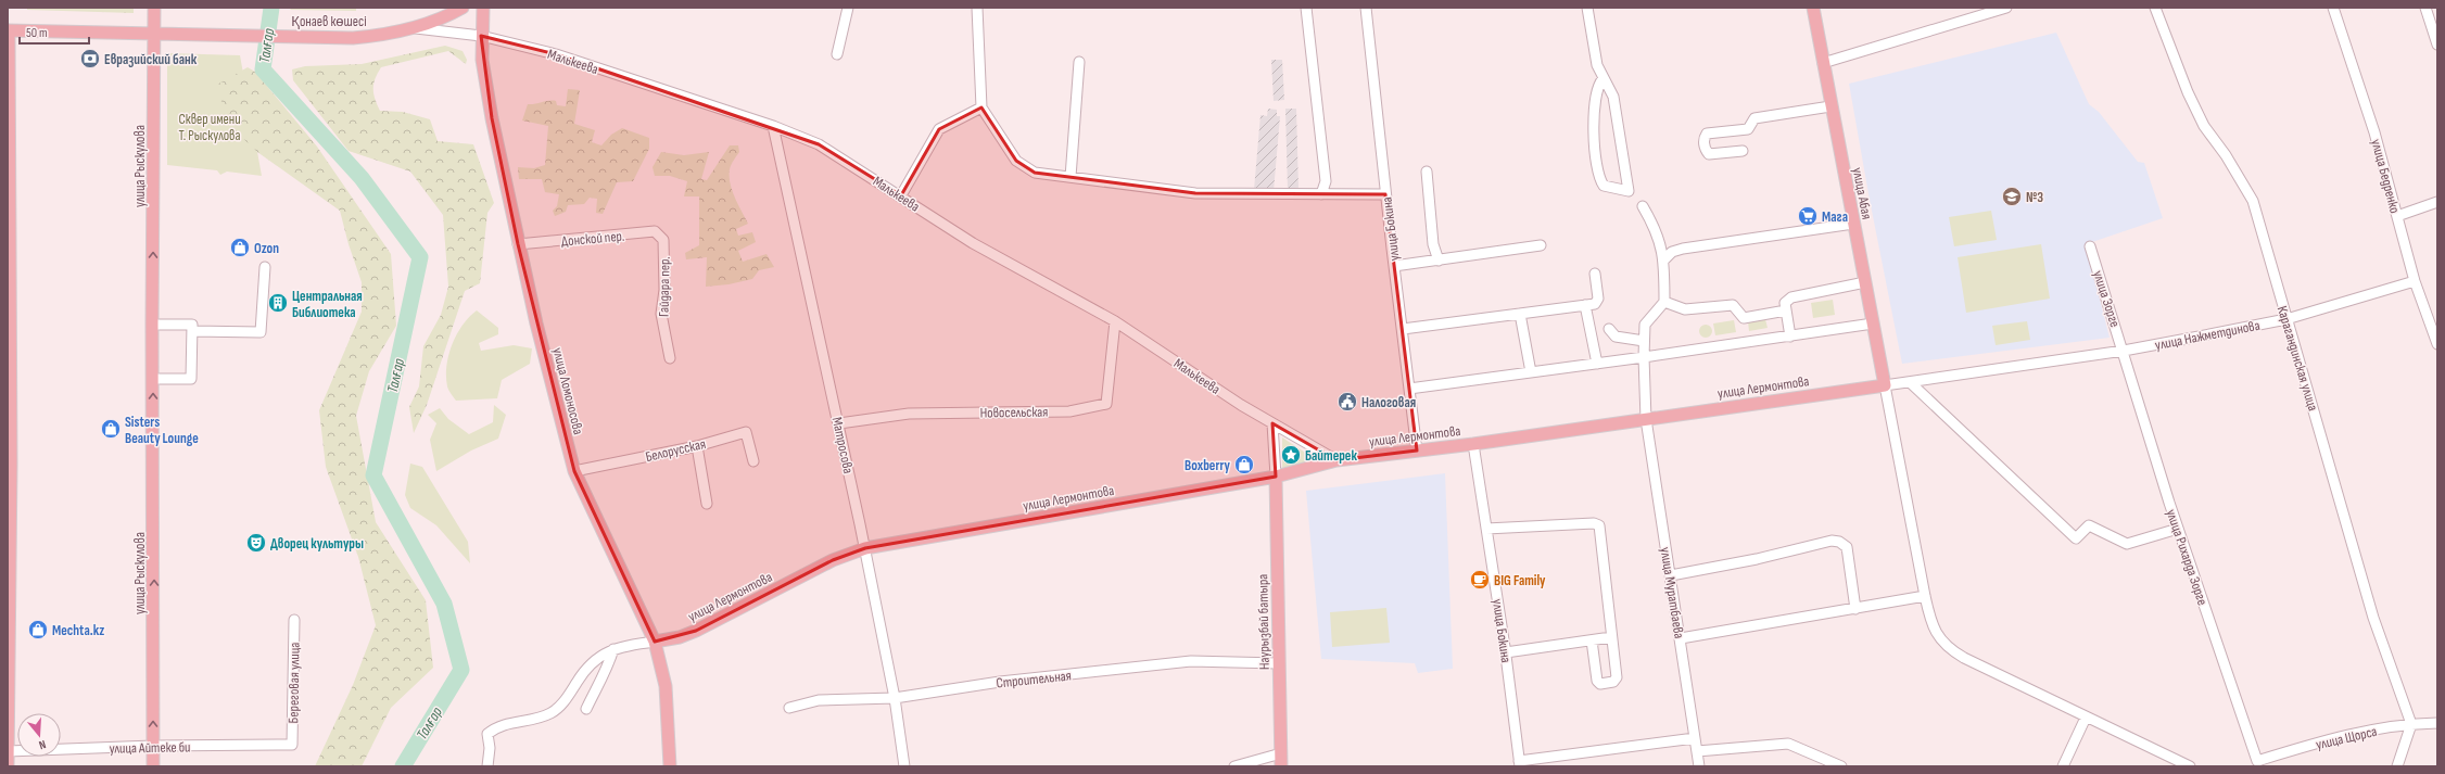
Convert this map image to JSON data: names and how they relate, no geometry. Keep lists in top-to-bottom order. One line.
{"streets":{"main road":["Қонаев көшесі","улица Рыскулова","улица Абая","улица Лермонтова","улица Ломоносова","Наурызбай батыра"],"street":["Малькеева","улица Бедренко","улица Бокина","Донской пер.","Гайдара пер.","улица Зорге","улица Нажметдинова","Карагандинская улица","Новосельская","Матросова","Белорусская","улица Рихарда Зорге","улица Муратбаева","Строительная","Береговая улица","улица Щорса","улица Айтеке би"]},"crossings":[["Қонаев көшесі","Малькеева"],["Қонаев көшесі","улица Рыскулова"],["Малькеева","улица Лермонтова"],["Малькеева","улица Ломоносова"],["Малькеева","Новосельская"],["Малькеева","Матросова"],["улица Рыскулова","улица Айтеке би"],["улица Бедренко","улица Нажметдинова"],["улица Абая","улица Лермонтова"],["улица Бокина","улица Лермонтова"],["Донской пер.","Гайдара пер."],["Донской пер.","улица Ломоносова"],["улица Зорге","улица Нажметдинова"],["улица Зорге","улица Лермонтова"],["улица Зорге","улица Рихарда Зорге"],["улица Нажметдинова","Карагандинская улица"],["улица Нажметдинова","улица Лермонтова"],["улица Нажметдинова","улица Рихарда Зорге"],["Карагандинская улица","улица Щорса"],["улица Лермонтова","улица Ломоносова"],["улица Лермонтова","Матросова"],["улица Лермонтова","улица Рихарда Зорге"],["улица Лермонтова","улица Муратбаева"],["улица Лермонтова","Наурызбай батыра"],["улица Ломоносова","Белорусская"],["Новосельская","Матросова"],["Матросова","Строительная"],["улица Рихарда Зорге","улица Щорса"],["Наурызбай батыра","Строительная"],["Береговая улица","улица Айтеке би"]],"one_way":["улица Рыскулова"],"water":["Талғар"],"parks":["Сквер имени Т. Рыскулова"],"places":{"bank":["Евразийский банк"],"school or university":["№3"],"supermarket":["Мага"],"shop":["Ozon","Sisters Beauty Lounge","Boxberry","Mechta.kz"],"building":["Центральная Библиотека"],"public building":["Налоговая"],"place":["Байтерек"],"theatre":["Дворец культуры"],"cafe":["BIG Family"]},"scale_bar":"50 m","north":"bottom"}
